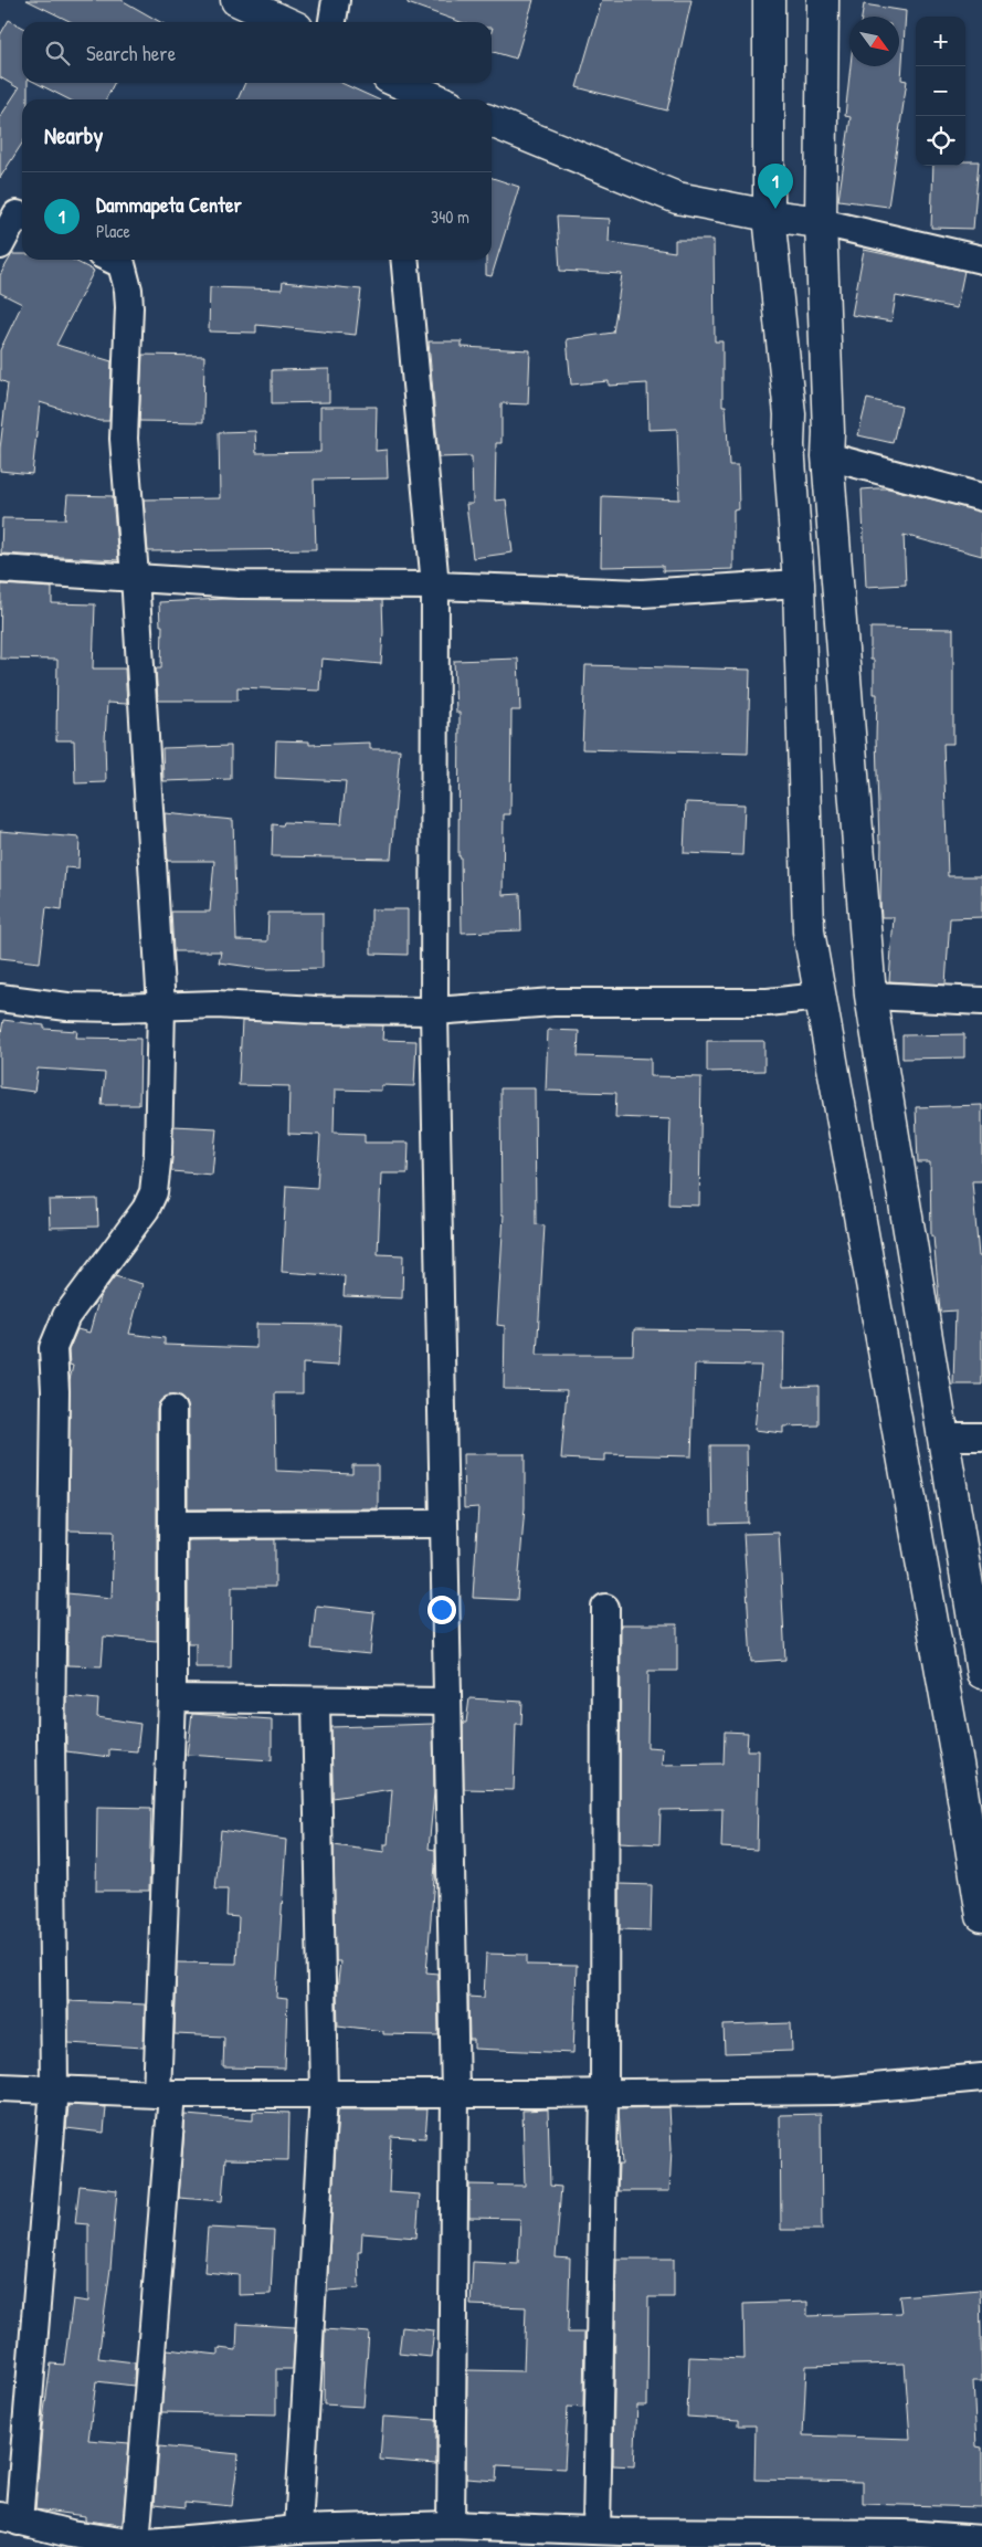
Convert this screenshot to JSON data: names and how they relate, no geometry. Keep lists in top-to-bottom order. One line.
{"north":"bottom right","page":{"map_buttons":["+","−"],"search":"Search here","heading":"Nearby","pins":"1","list":[{"mark":"1","name":"Dammapeta Center","note":"Place","value":"340 m"}]}}
